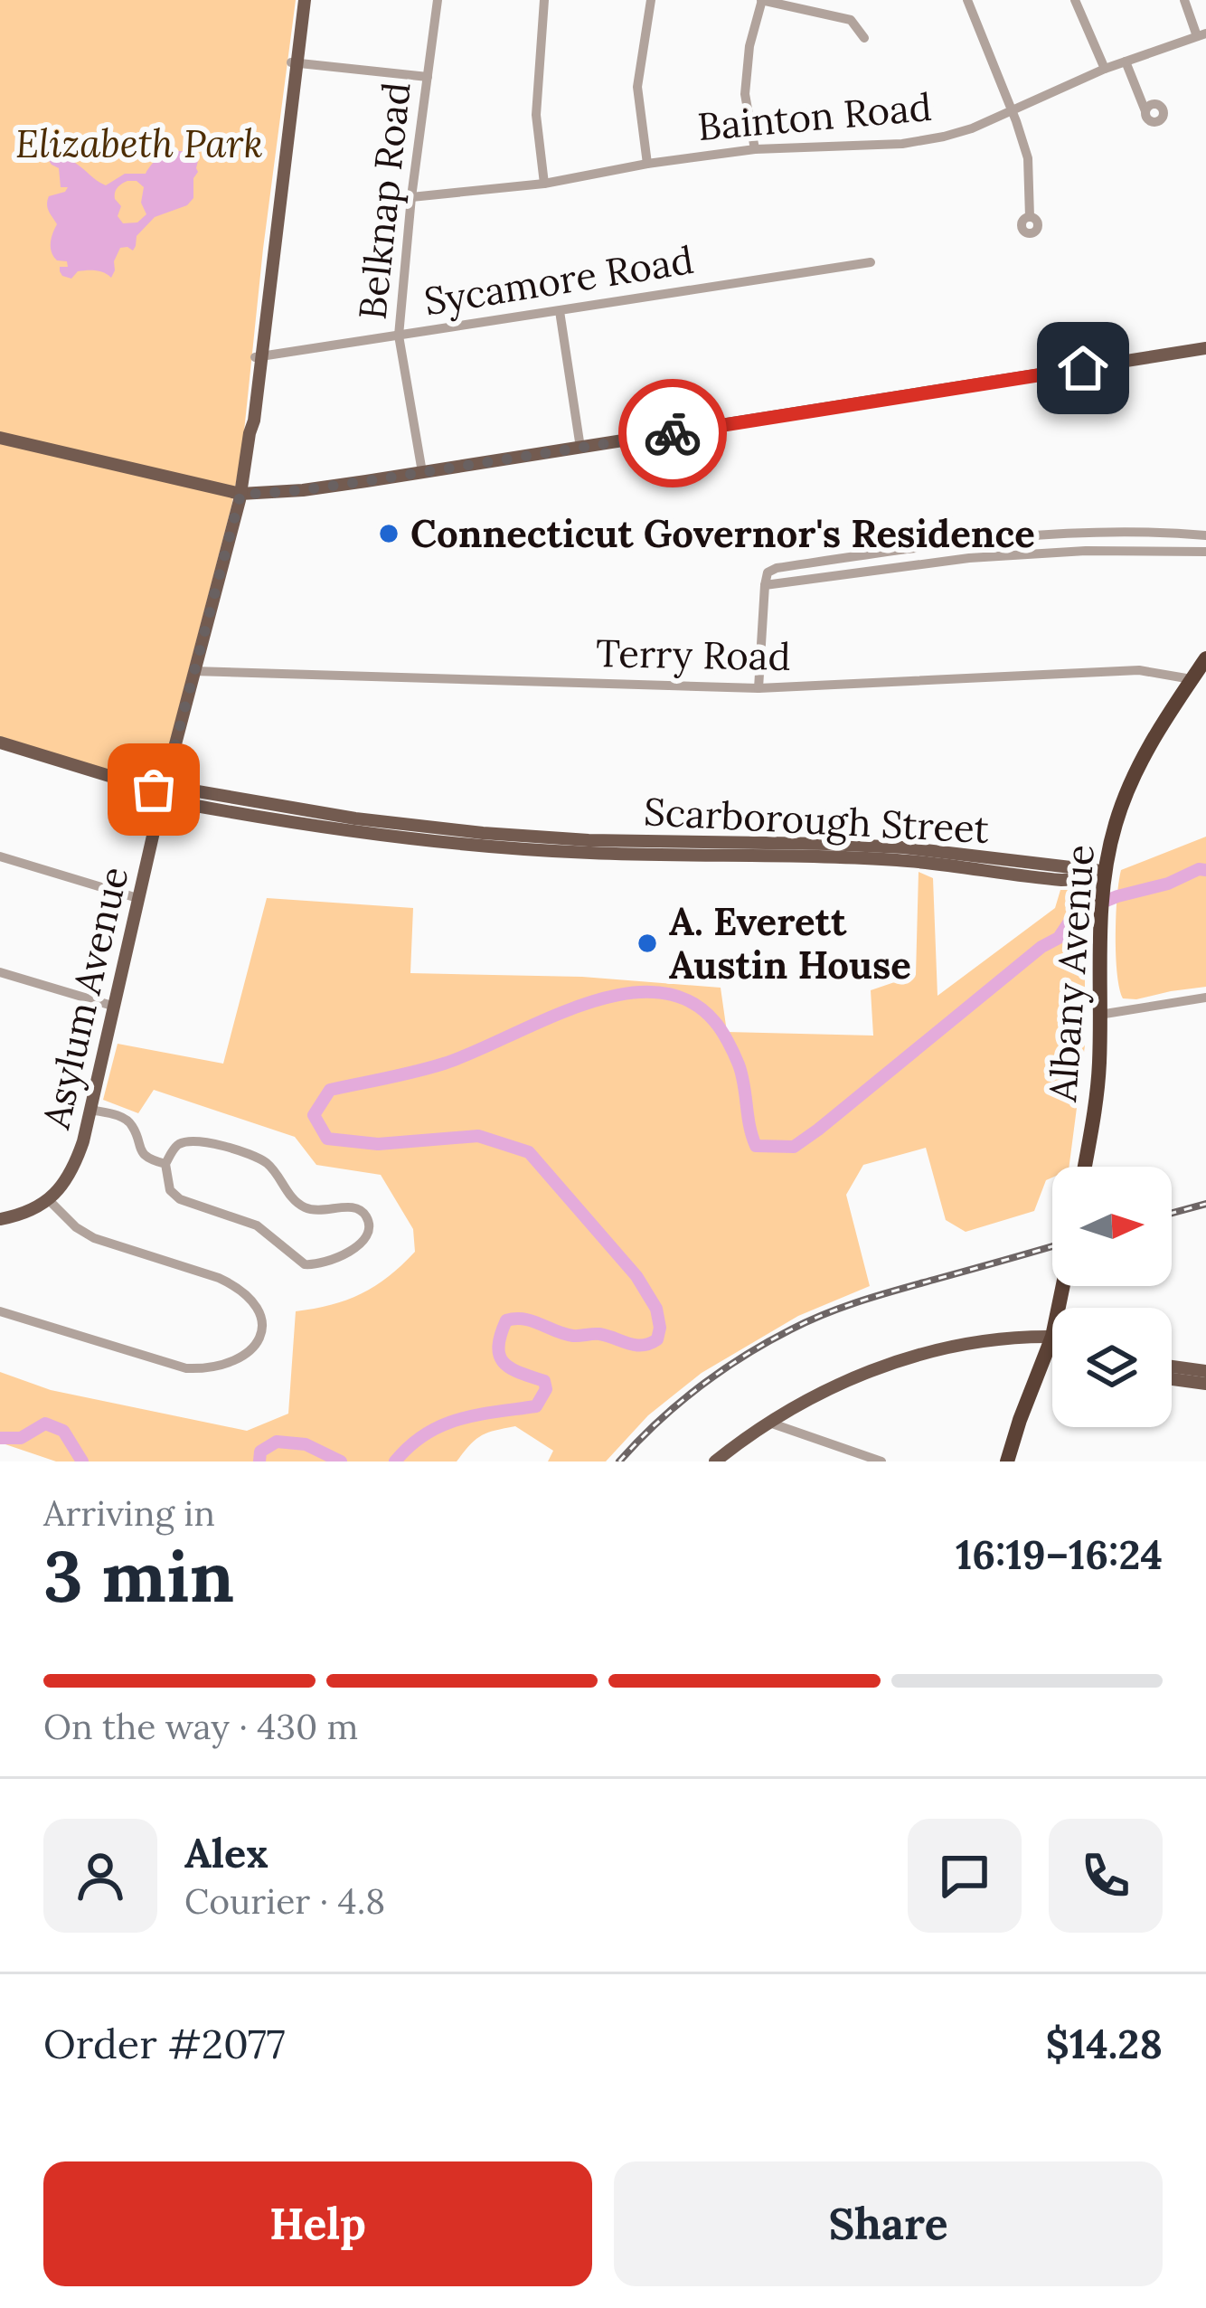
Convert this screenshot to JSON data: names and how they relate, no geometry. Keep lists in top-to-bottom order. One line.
{"streets":{"highway":["Albany Avenue"],"main road":["Scarborough Street","Asylum Avenue"],"street":["Bainton Road","Belknap Road","Sycamore Road","Terry Road"]},"crossings":[["Bainton Road","Belknap Road"],["Belknap Road","Sycamore Road"],["Sycamore Road","Asylum Avenue"],["Terry Road","Albany Avenue"],["Terry Road","Asylum Avenue"],["Scarborough Street","Albany Avenue"],["Scarborough Street","Asylum Avenue"]],"parks":["Elizabeth Park"],"places":["Connecticut Governor's Residence","A. Everett Austin House"],"north":"right","page":{"heading":["3 min","Arriving in","16:19–16:24"],"panel":["Alex","Courier · 4.8","Order #2077","$14.28"],"bar":"On the way · 430 m","buttons":["Help","Share"]}}
